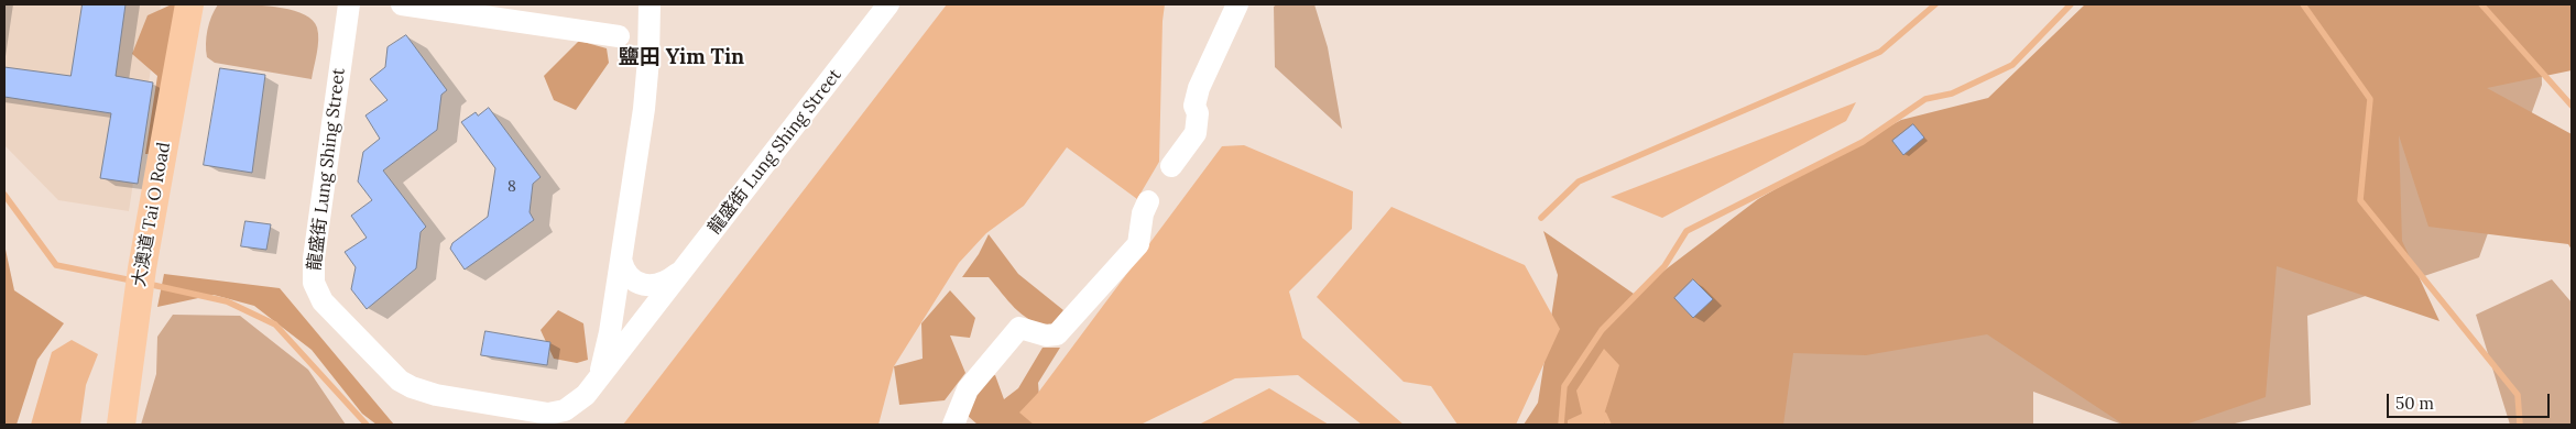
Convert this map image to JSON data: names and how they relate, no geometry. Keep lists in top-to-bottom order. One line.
{"streets":{"main road":["大澳道 Tai O Road"],"street":["龍盛街 Lung Shing Street"]},"districts":["鹽田 Yim Tin"],"house_numbers":["8"],"scale_bar":"50 m"}
